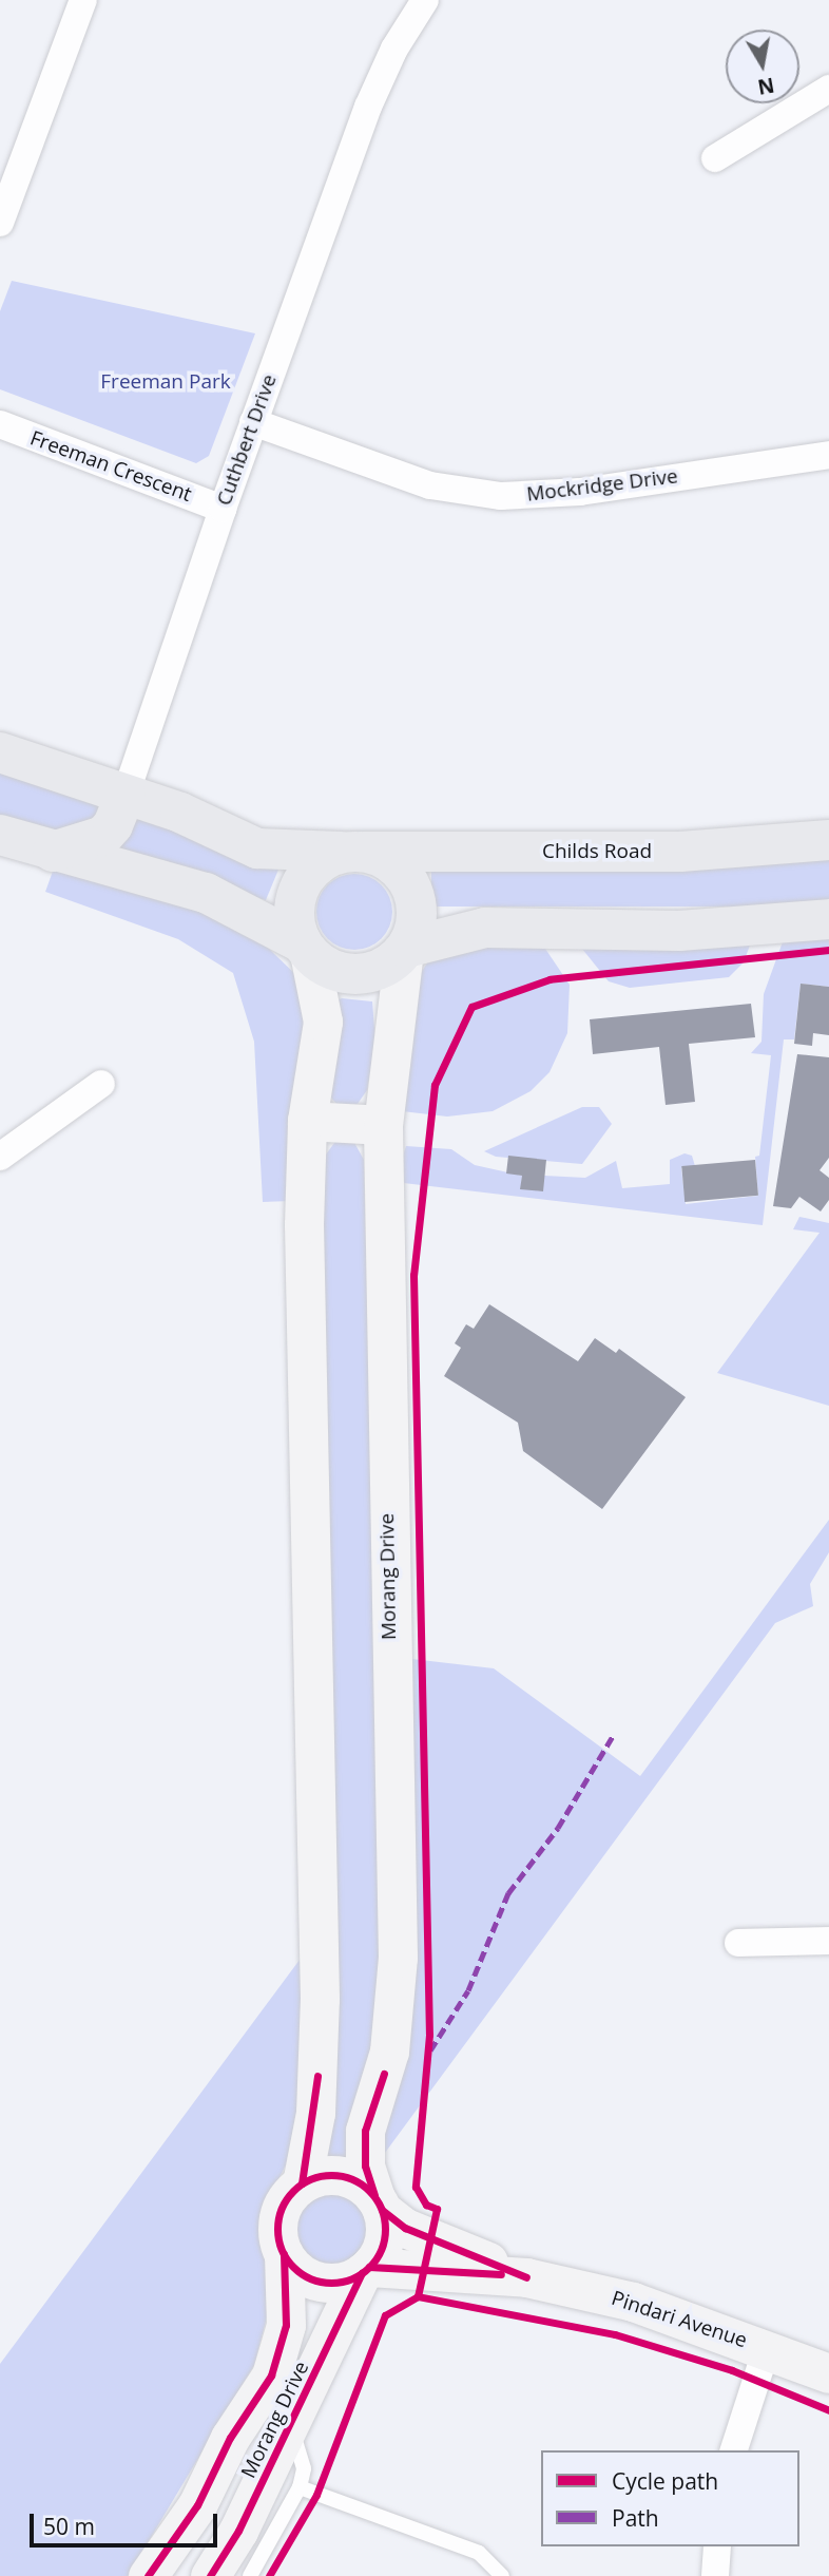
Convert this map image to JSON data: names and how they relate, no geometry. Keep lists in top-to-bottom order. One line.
{"streets":{"main road":["Cuthbert Drive","Childs Road","Morang Drive","Pindari Avenue"],"street":["Freeman Crescent","Mockridge Drive"]},"crossings":[["Cuthbert Drive","Freeman Crescent"],["Cuthbert Drive","Mockridge Drive"],["Cuthbert Drive","Childs Road"],["Childs Road","Morang Drive"],["Morang Drive","Pindari Avenue"]],"parks":["Freeman Park"],"legend":["Cycle path","Path"],"scale_bar":"50 m","north":"bottom"}
